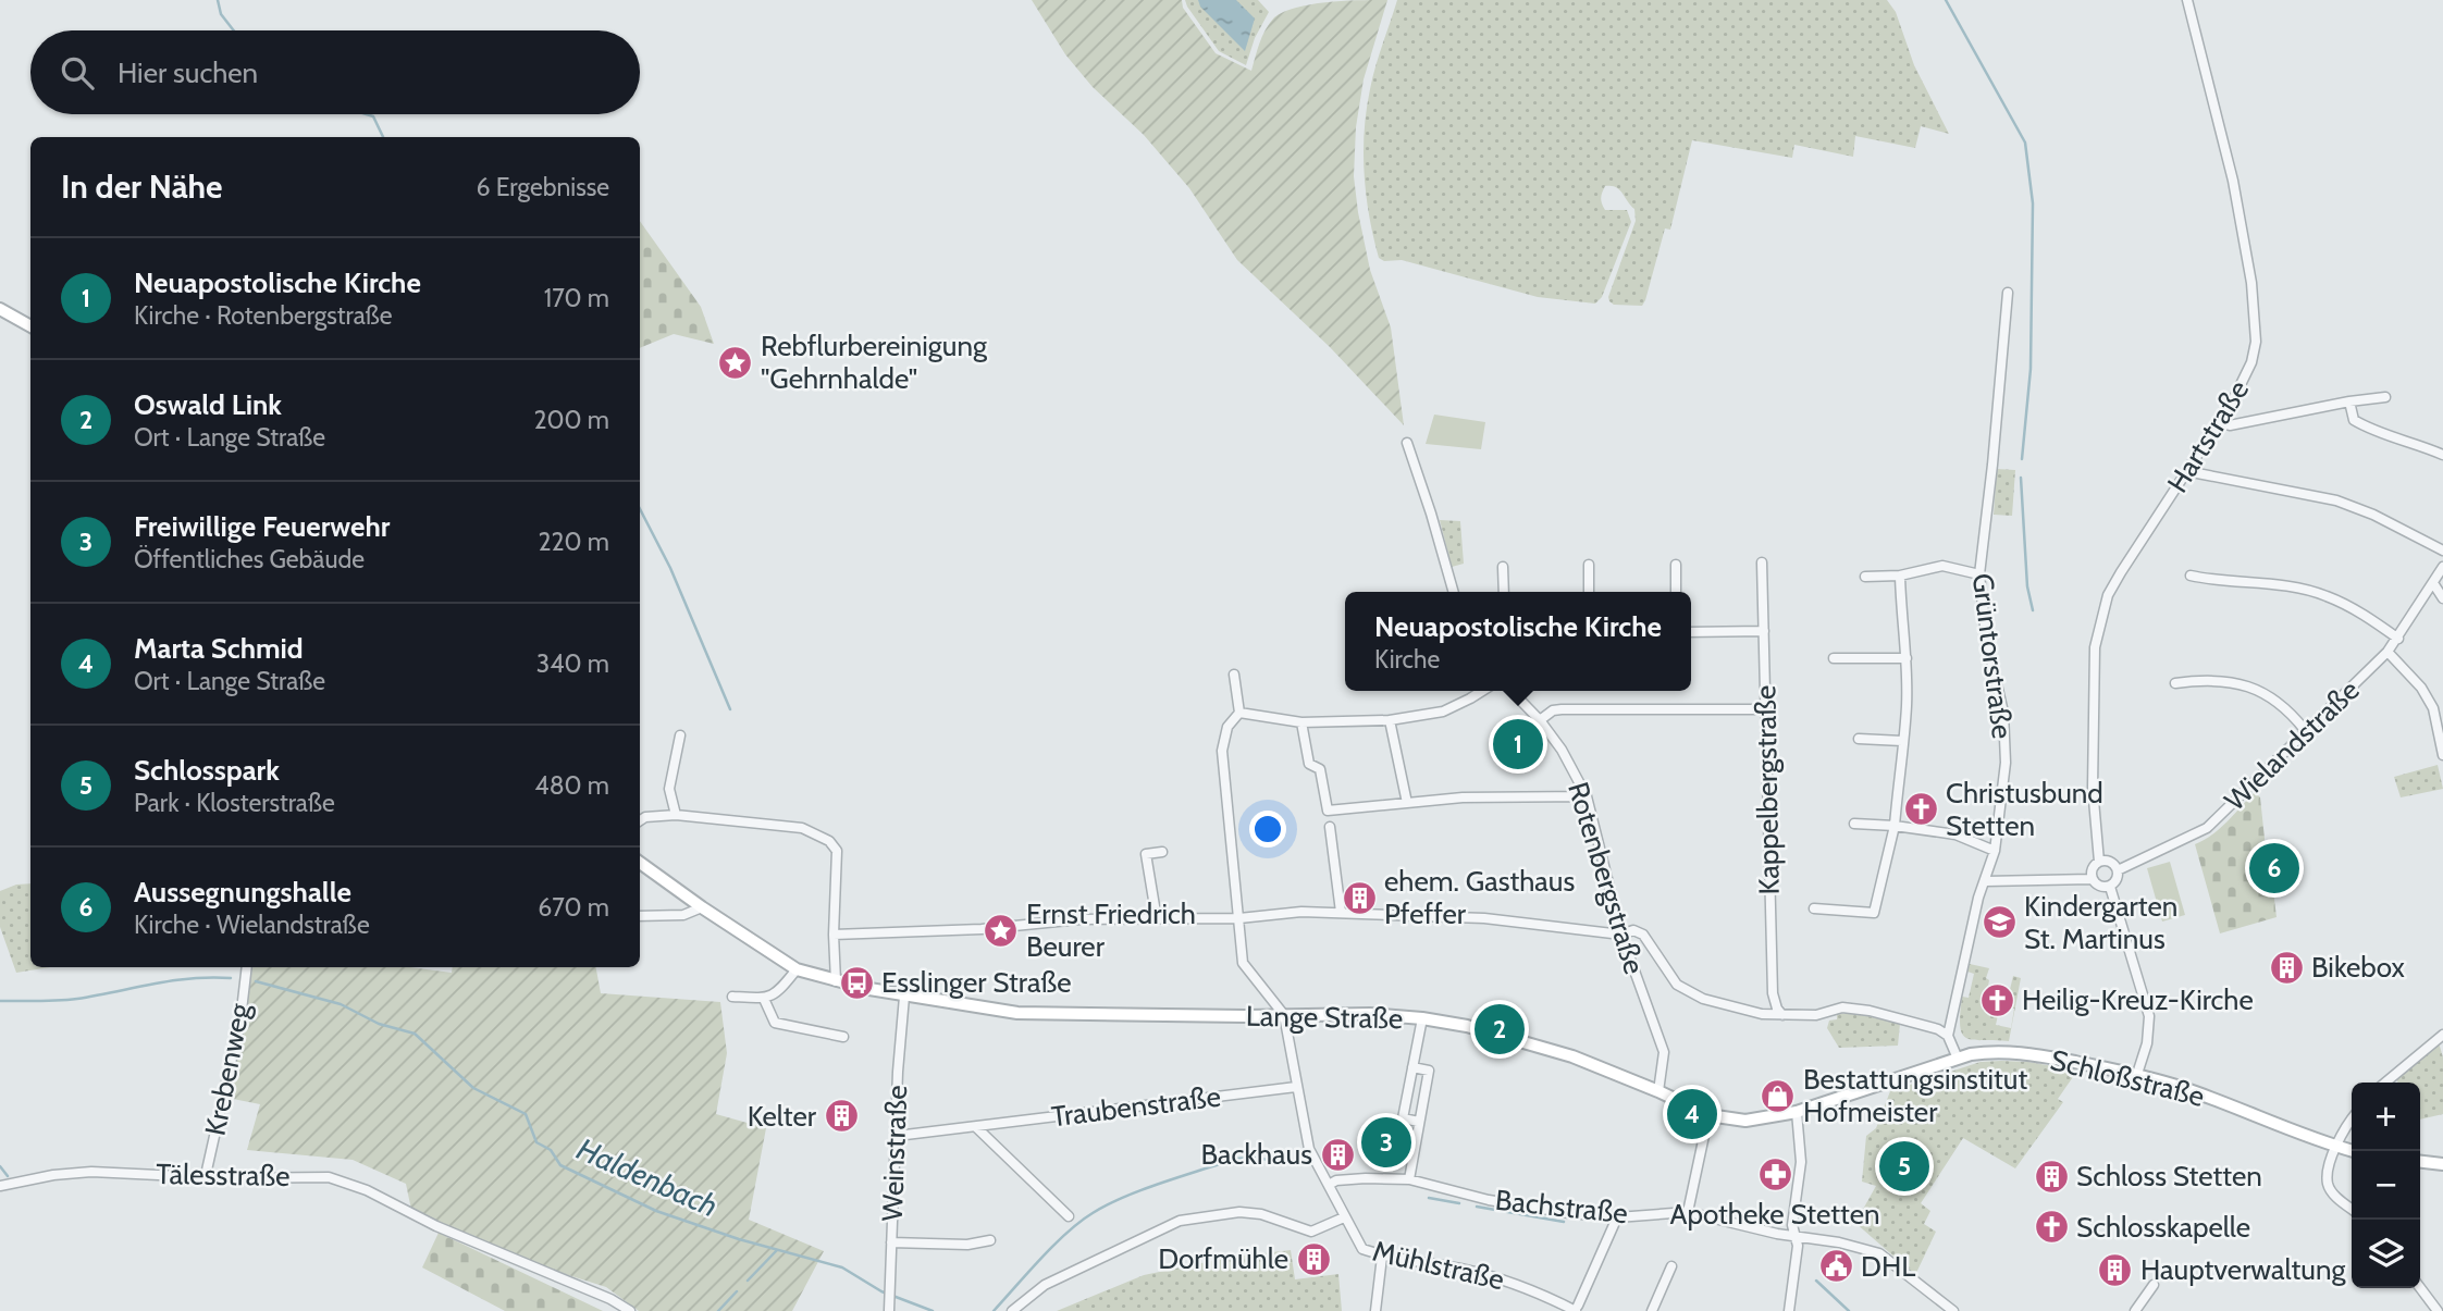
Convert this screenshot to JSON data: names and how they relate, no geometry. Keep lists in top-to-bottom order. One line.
{"streets":{"main road":["Lange Straße","Schloßstraße"],"street":["Hartstraße","Grüntorstraße","Wielandstraße","Kappelbergstraße","Rotenbergstraße","Krebenweg","Traubenstraße","Weinstraße","Tälesstraße","Bachstraße","Mühlstraße"]},"crossings":[["Hartstraße","Wielandstraße"],["Rotenbergstraße","Lange Straße"],["Lange Straße","Schloßstraße"],["Lange Straße","Weinstraße"],["Lange Straße","Mühlstraße"],["Krebenweg","Tälesstraße"],["Traubenstraße","Weinstraße"],["Traubenstraße","Mühlstraße"],["Bachstraße","Mühlstraße"]],"water":["Haldenbach"],"places":{"place":["Rebflurbereinigung \"Gehrnhalde\"","Ernst Friedrich Beurer"],"church":["Christusbund Stetten","Heilig-Kreuz-Kirche","Schlosskapelle"],"building":["ehem. Gasthaus Pfeffer","Bikebox","Kelter","Backhaus","Schloss Stetten","Dorfmühle","Hauptverwaltung"],"school or university":["Kindergarten St. Martinus"],"bus stop":["Esslinger Straße"],"shop":["Bestattungsinstitut Hofmeister"],"pharmacy":["Apotheke Stetten"],"public building":["DHL"]},"page":{"search":"Hier suchen","heading":["In der Nähe","6 Ergebnisse"],"list":[{"mark":"1","name":"Neuapostolische Kirche","note":"Kirche · Rotenbergstraße","value":"170 m"},{"mark":"2","name":"Oswald Link","note":"Ort · Lange Straße","value":"200 m"},{"mark":"3","name":"Freiwillige Feuerwehr","note":"Öffentliches Gebäude","value":"220 m"},{"mark":"4","name":"Marta Schmid","note":"Ort · Lange Straße","value":"340 m"},{"mark":"5","name":"Schlosspark","note":"Park · Klosterstraße","value":"480 m"},{"mark":"6","name":"Aussegnungshalle","note":"Kirche · Wielandstraße","value":"670 m"}],"popup":["Neuapostolische Kirche","Kirche"],"pins":["1","6","2","4","3","5"],"map_buttons":["+","−"]}}
